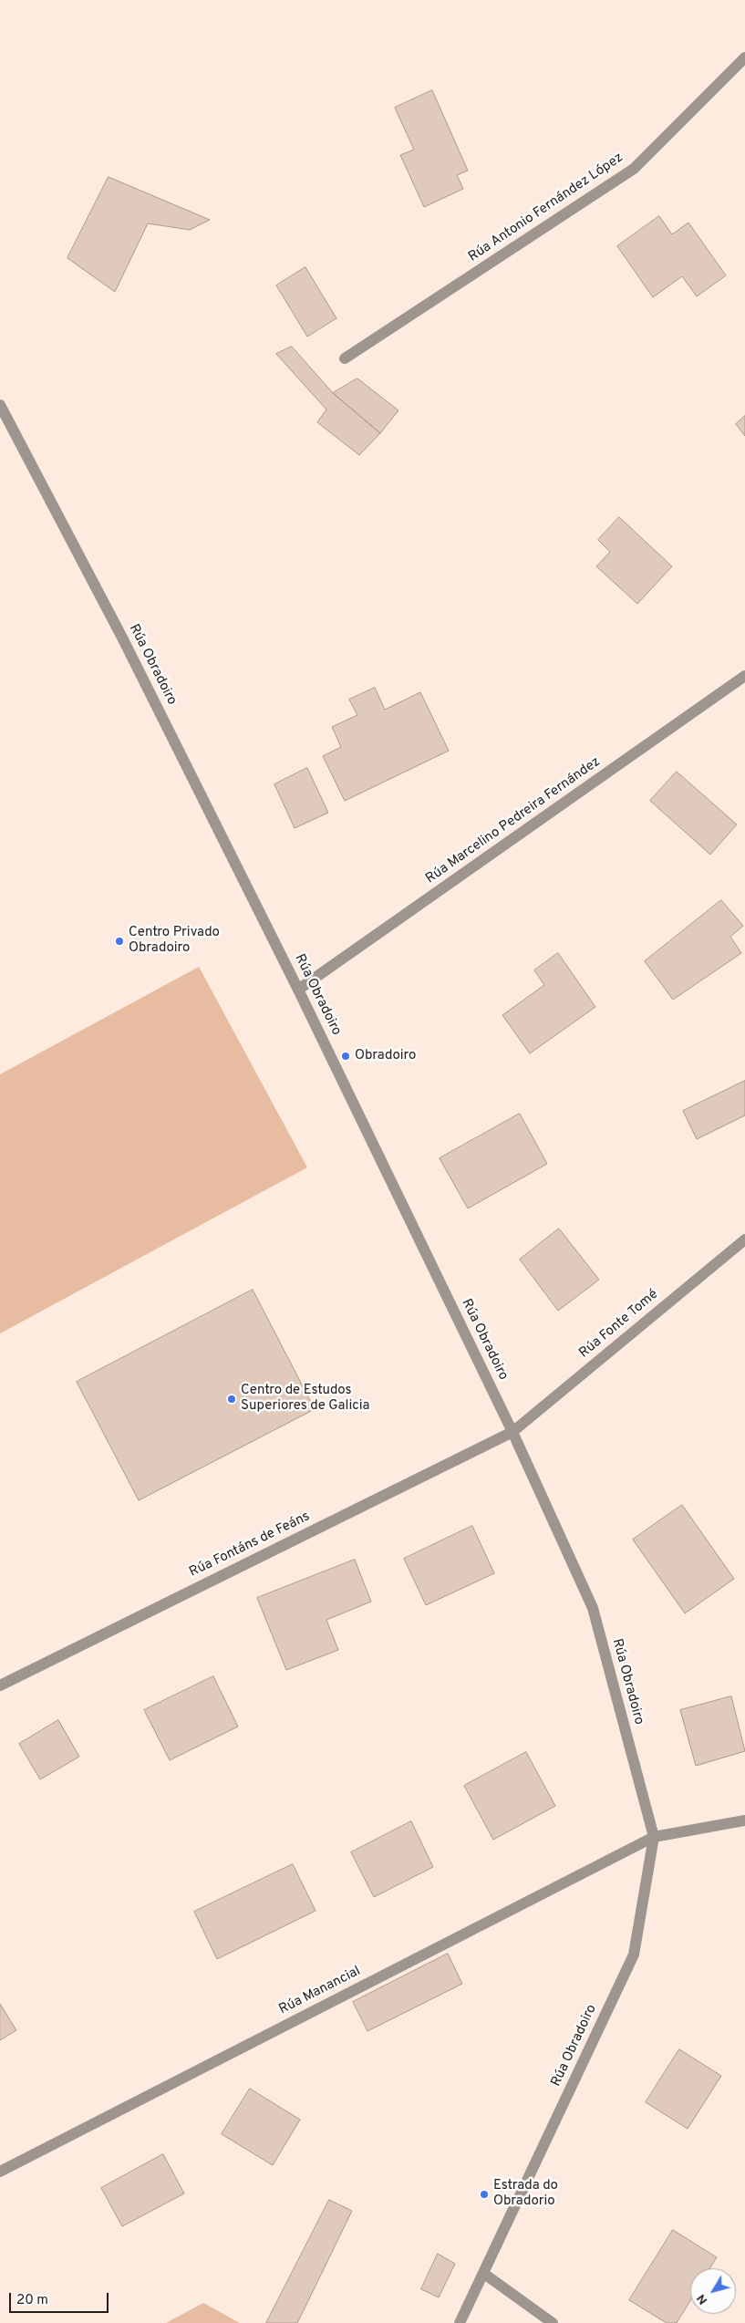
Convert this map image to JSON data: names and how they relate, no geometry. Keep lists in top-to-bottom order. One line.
{"streets":{"street":["Rúa Antonio Fernández López","Rúa Obradoiro","Rúa Marcelino Pedreira Fernández","Rúa Fonte Tomé","Rúa Fontáns de Feáns","Rúa Manancial"]},"crossings":[["Rúa Obradoiro","Rúa Marcelino Pedreira Fernández"],["Rúa Obradoiro","Rúa Fonte Tomé"],["Rúa Obradoiro","Rúa Fontáns de Feáns"],["Rúa Obradoiro","Rúa Manancial"],["Rúa Fonte Tomé","Rúa Fontáns de Feáns"]],"places":["Centro Privado Obradoiro","Obradoiro","Centro de Estudos Superiores de Galicia","Estrada do Obradorio"],"scale_bar":"20 m","north":"bottom left"}
